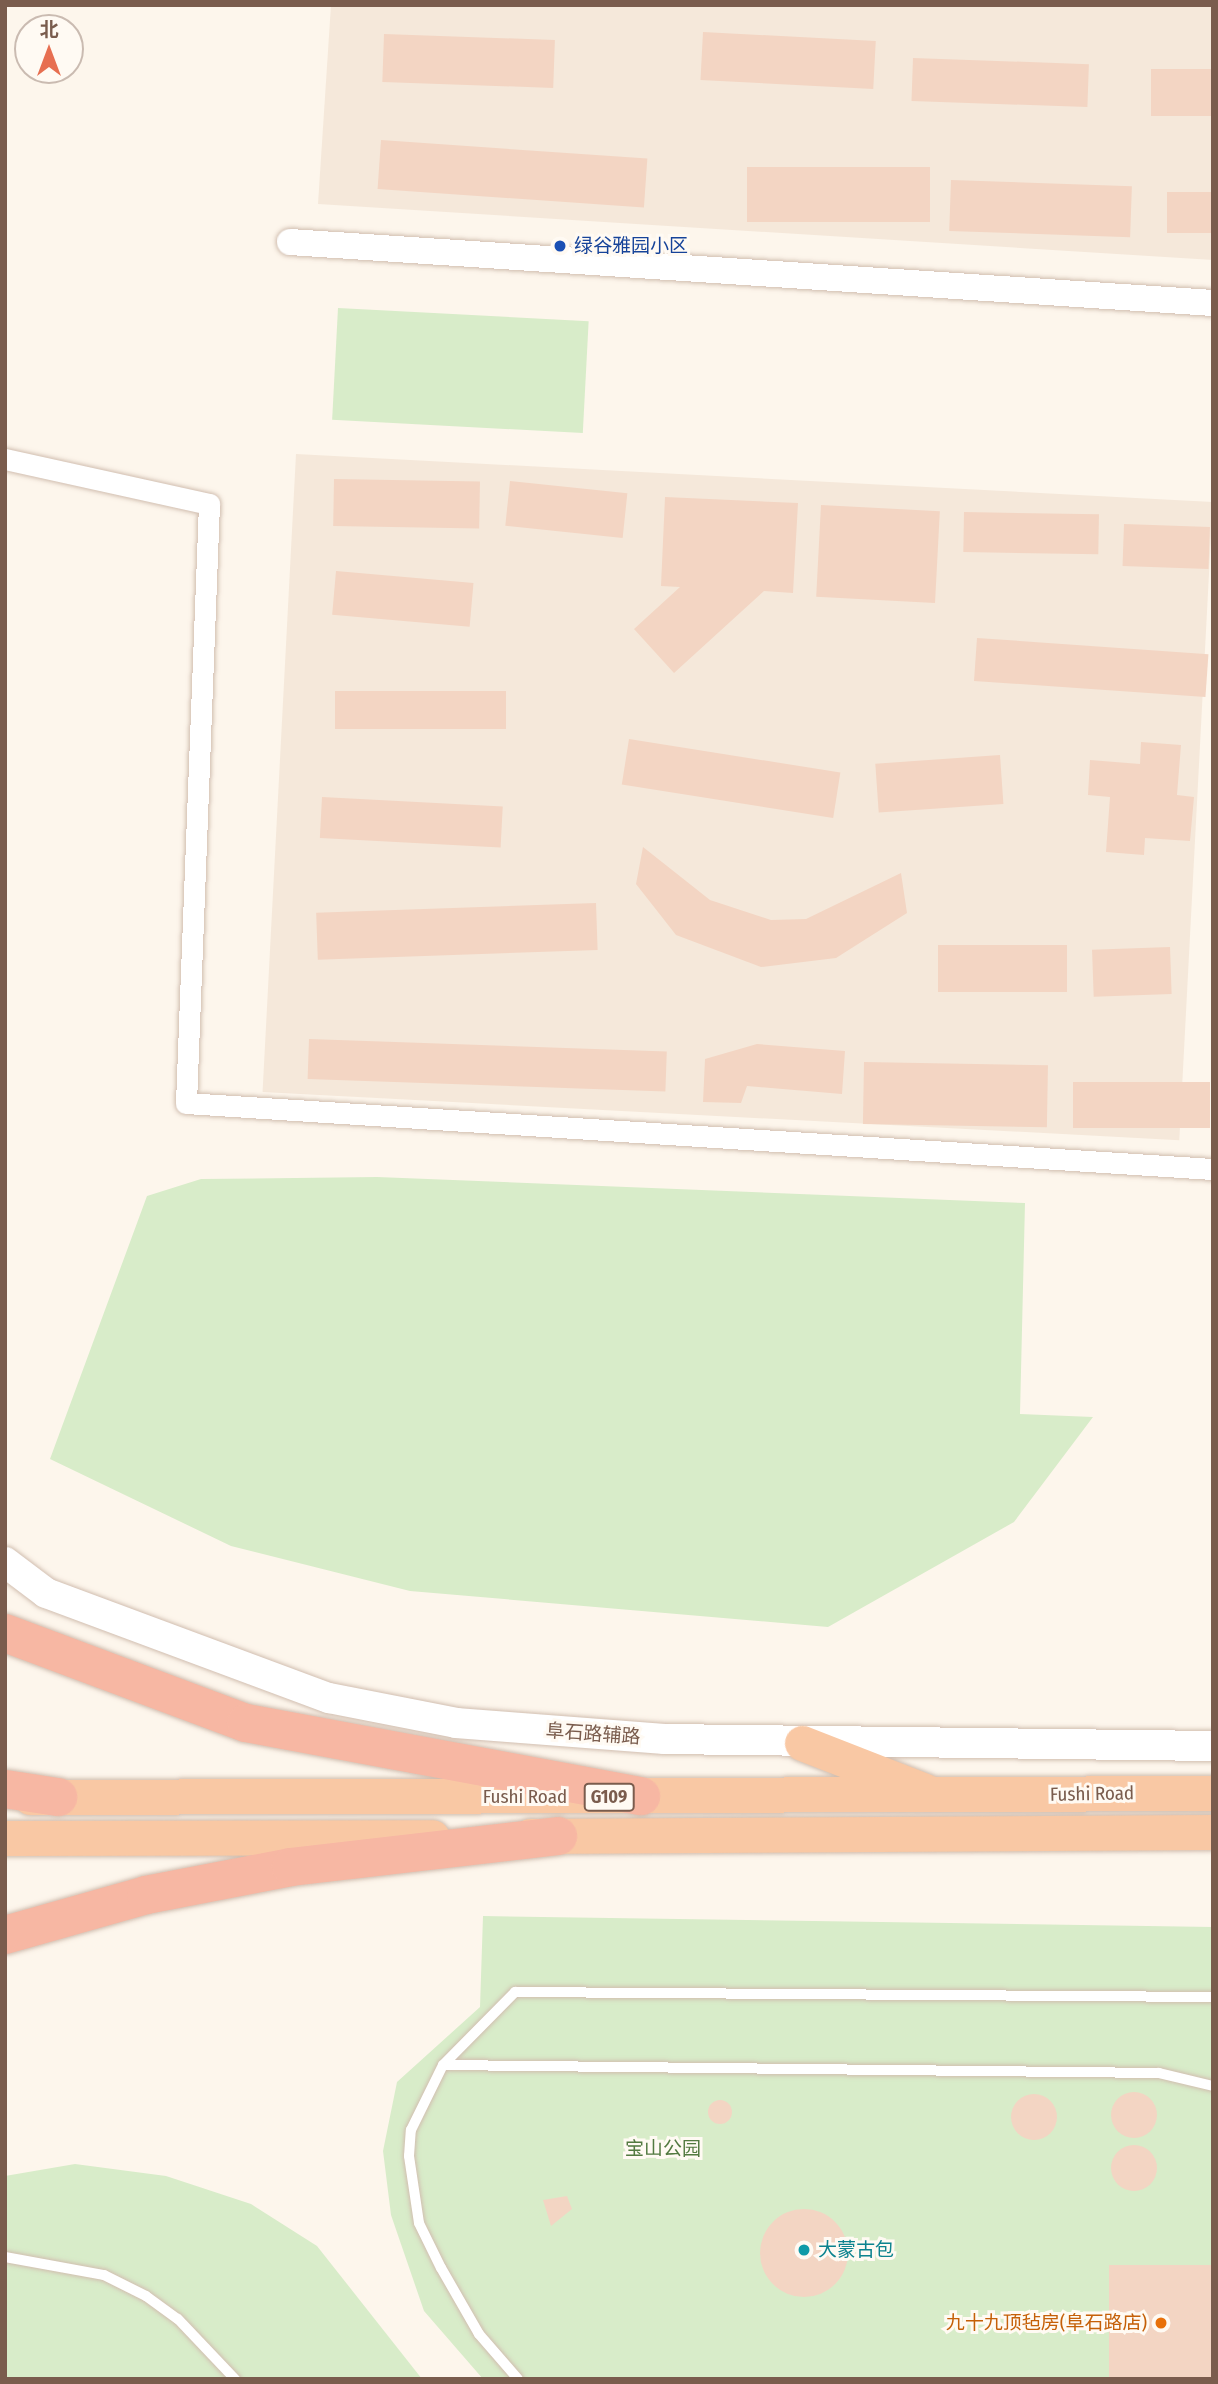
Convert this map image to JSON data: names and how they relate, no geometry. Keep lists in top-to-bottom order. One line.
{"streets":{"highway":["Fushi Road","G109"],"main road":["阜石路辅路"]},"parks":["宝山公园"],"places":["绿谷雅园小区","大蒙古包","九十九顶毡房(阜石路店)"],"north":"top"}
